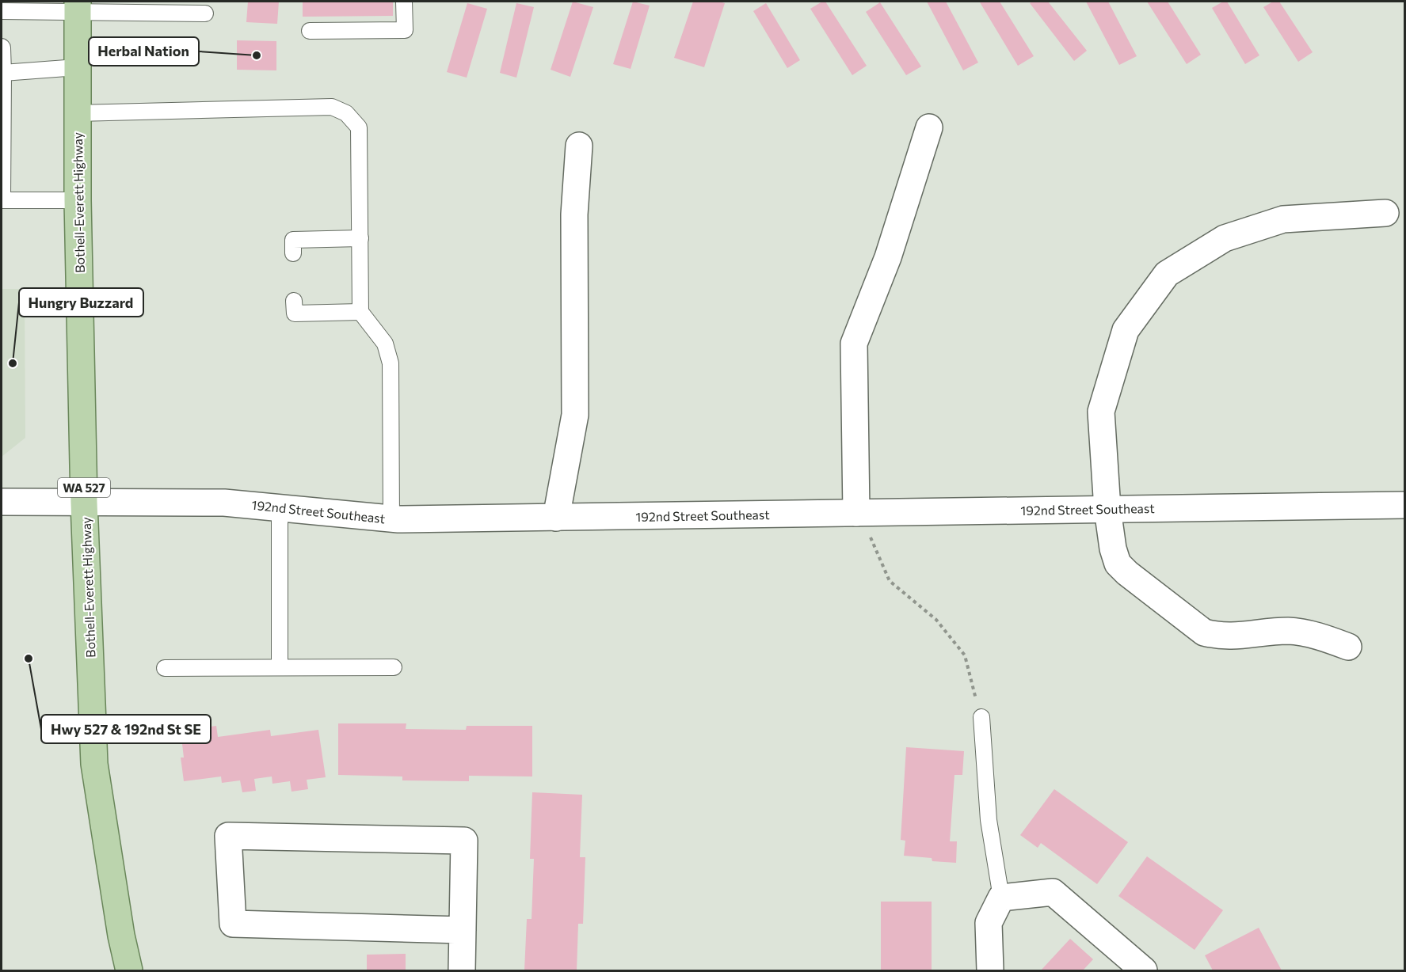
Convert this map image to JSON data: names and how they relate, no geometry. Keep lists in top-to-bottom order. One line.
{"streets":{"main road":["Bothell-Everett Highway","WA 527"],"street":["192nd Street Southeast"]},"crossings":[["Bothell-Everett Highway","192nd Street Southeast"]],"places":["Herbal Nation","Hungry Buzzard","Hwy 527 & 192nd St SE"]}
